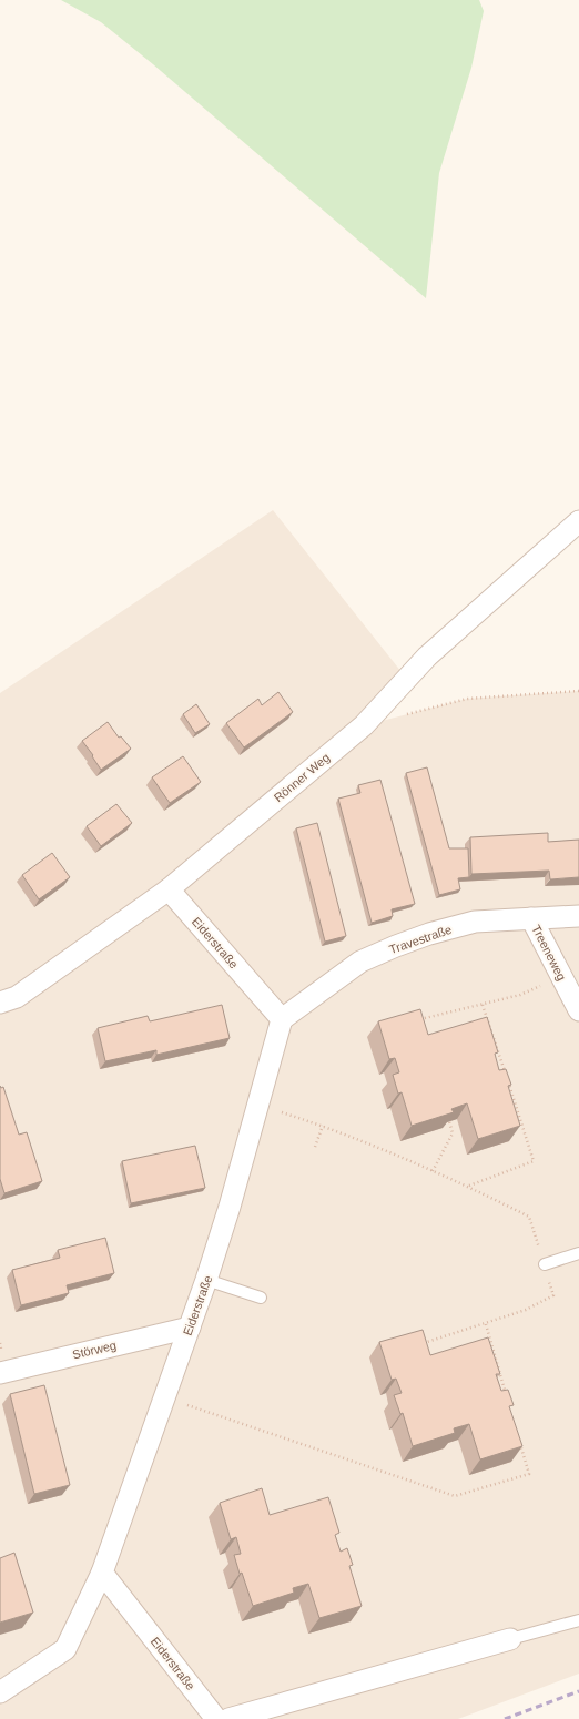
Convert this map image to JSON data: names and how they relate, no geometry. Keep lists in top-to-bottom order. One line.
{"streets":{"street":["Rönner Weg","Travestraße","Eiderstraße","Treeneweg","Störweg"]},"crossings":[["Rönner Weg","Eiderstraße"],["Travestraße","Eiderstraße"],["Travestraße","Treeneweg"],["Eiderstraße","Störweg"]]}
